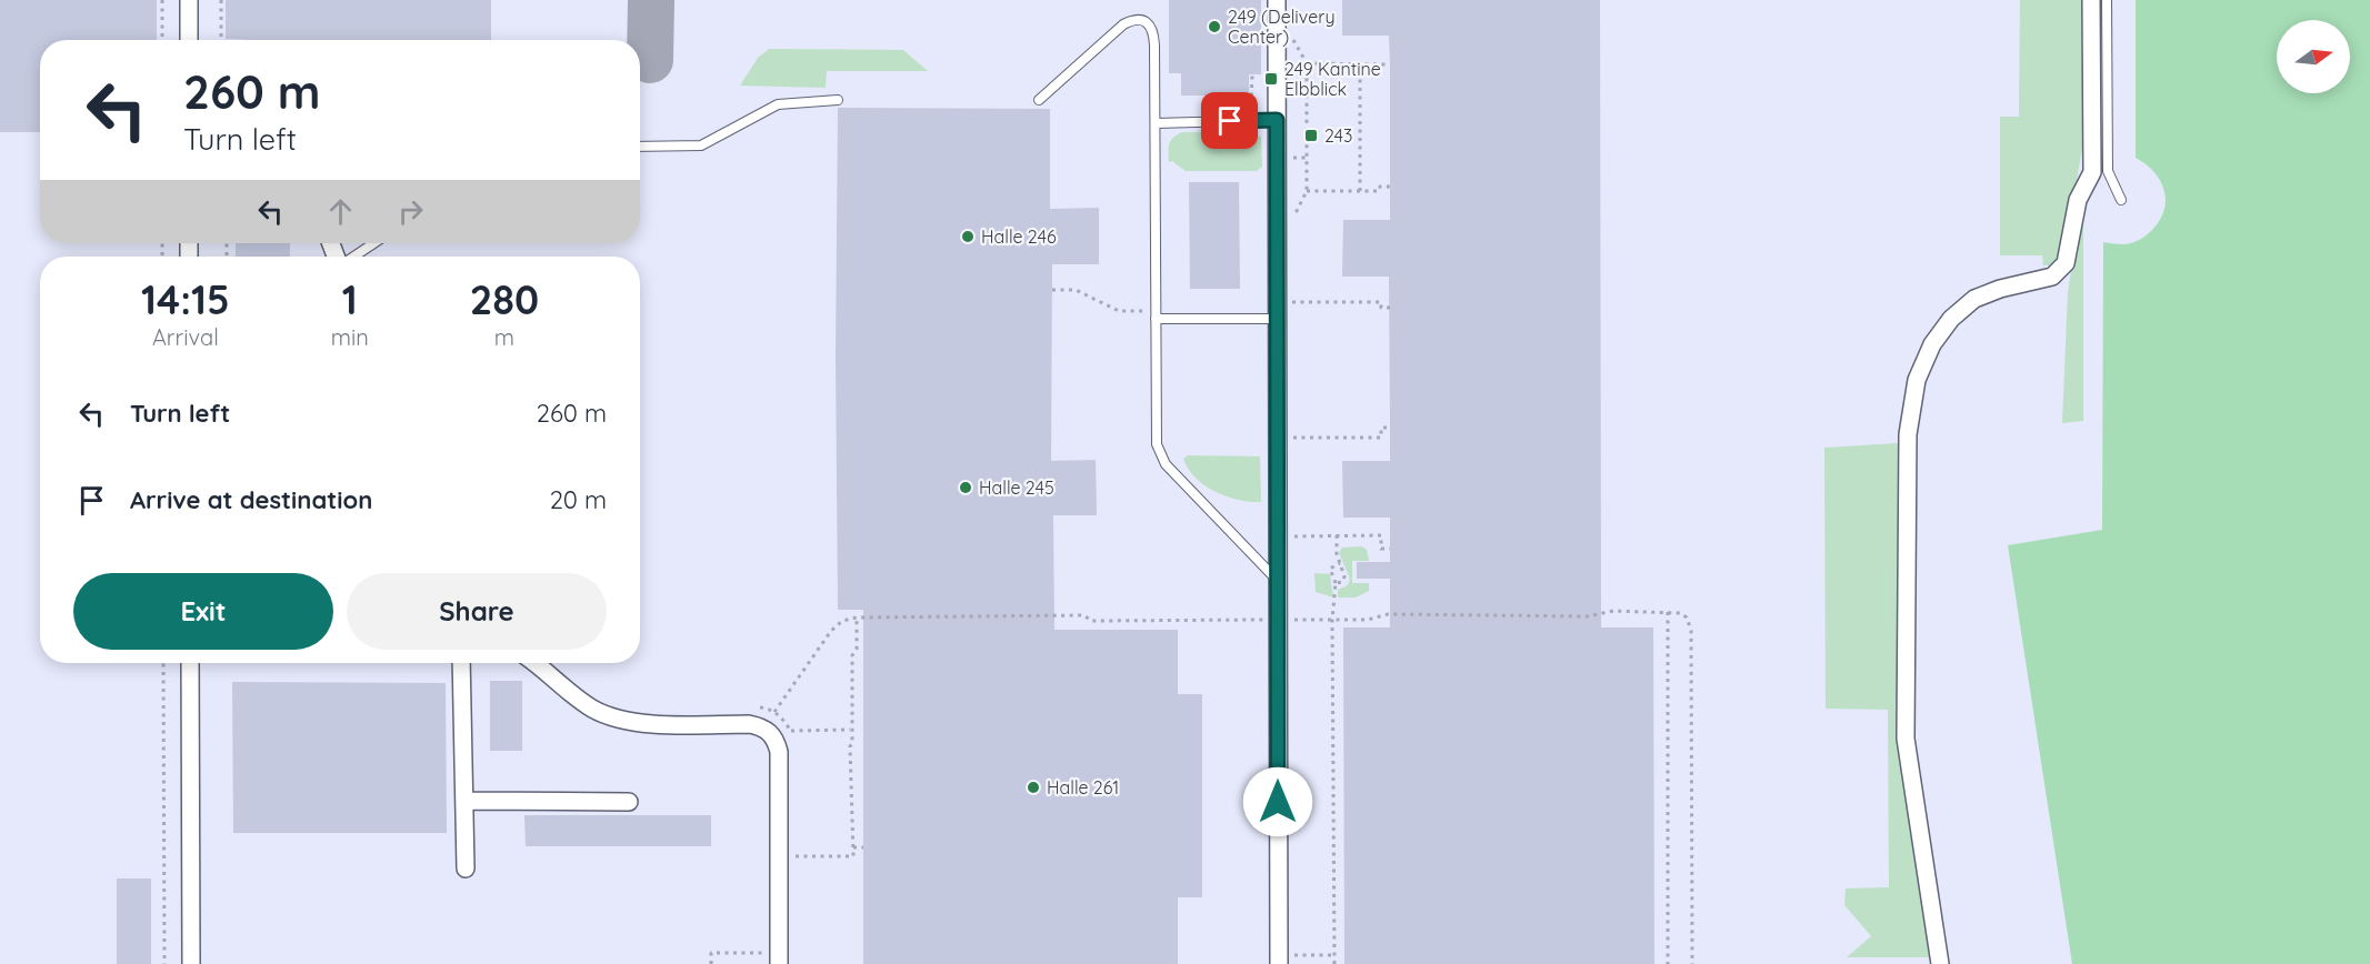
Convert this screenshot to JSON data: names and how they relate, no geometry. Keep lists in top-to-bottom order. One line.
{"places":{"other":["249 (Delivery Center)","Halle 246","Halle 245","Halle 261"],"transit":["249 Kantine Elbblick","243"]},"north":"right","page":{"turn":["260 m","Turn left"],"eta":["14:15","Arrival","1","min","280","m"],"list":[{"name":"Turn left","value":"260 m"},{"name":"Arrive at destination","value":"20 m"}],"buttons":["Exit","Share"]}}
